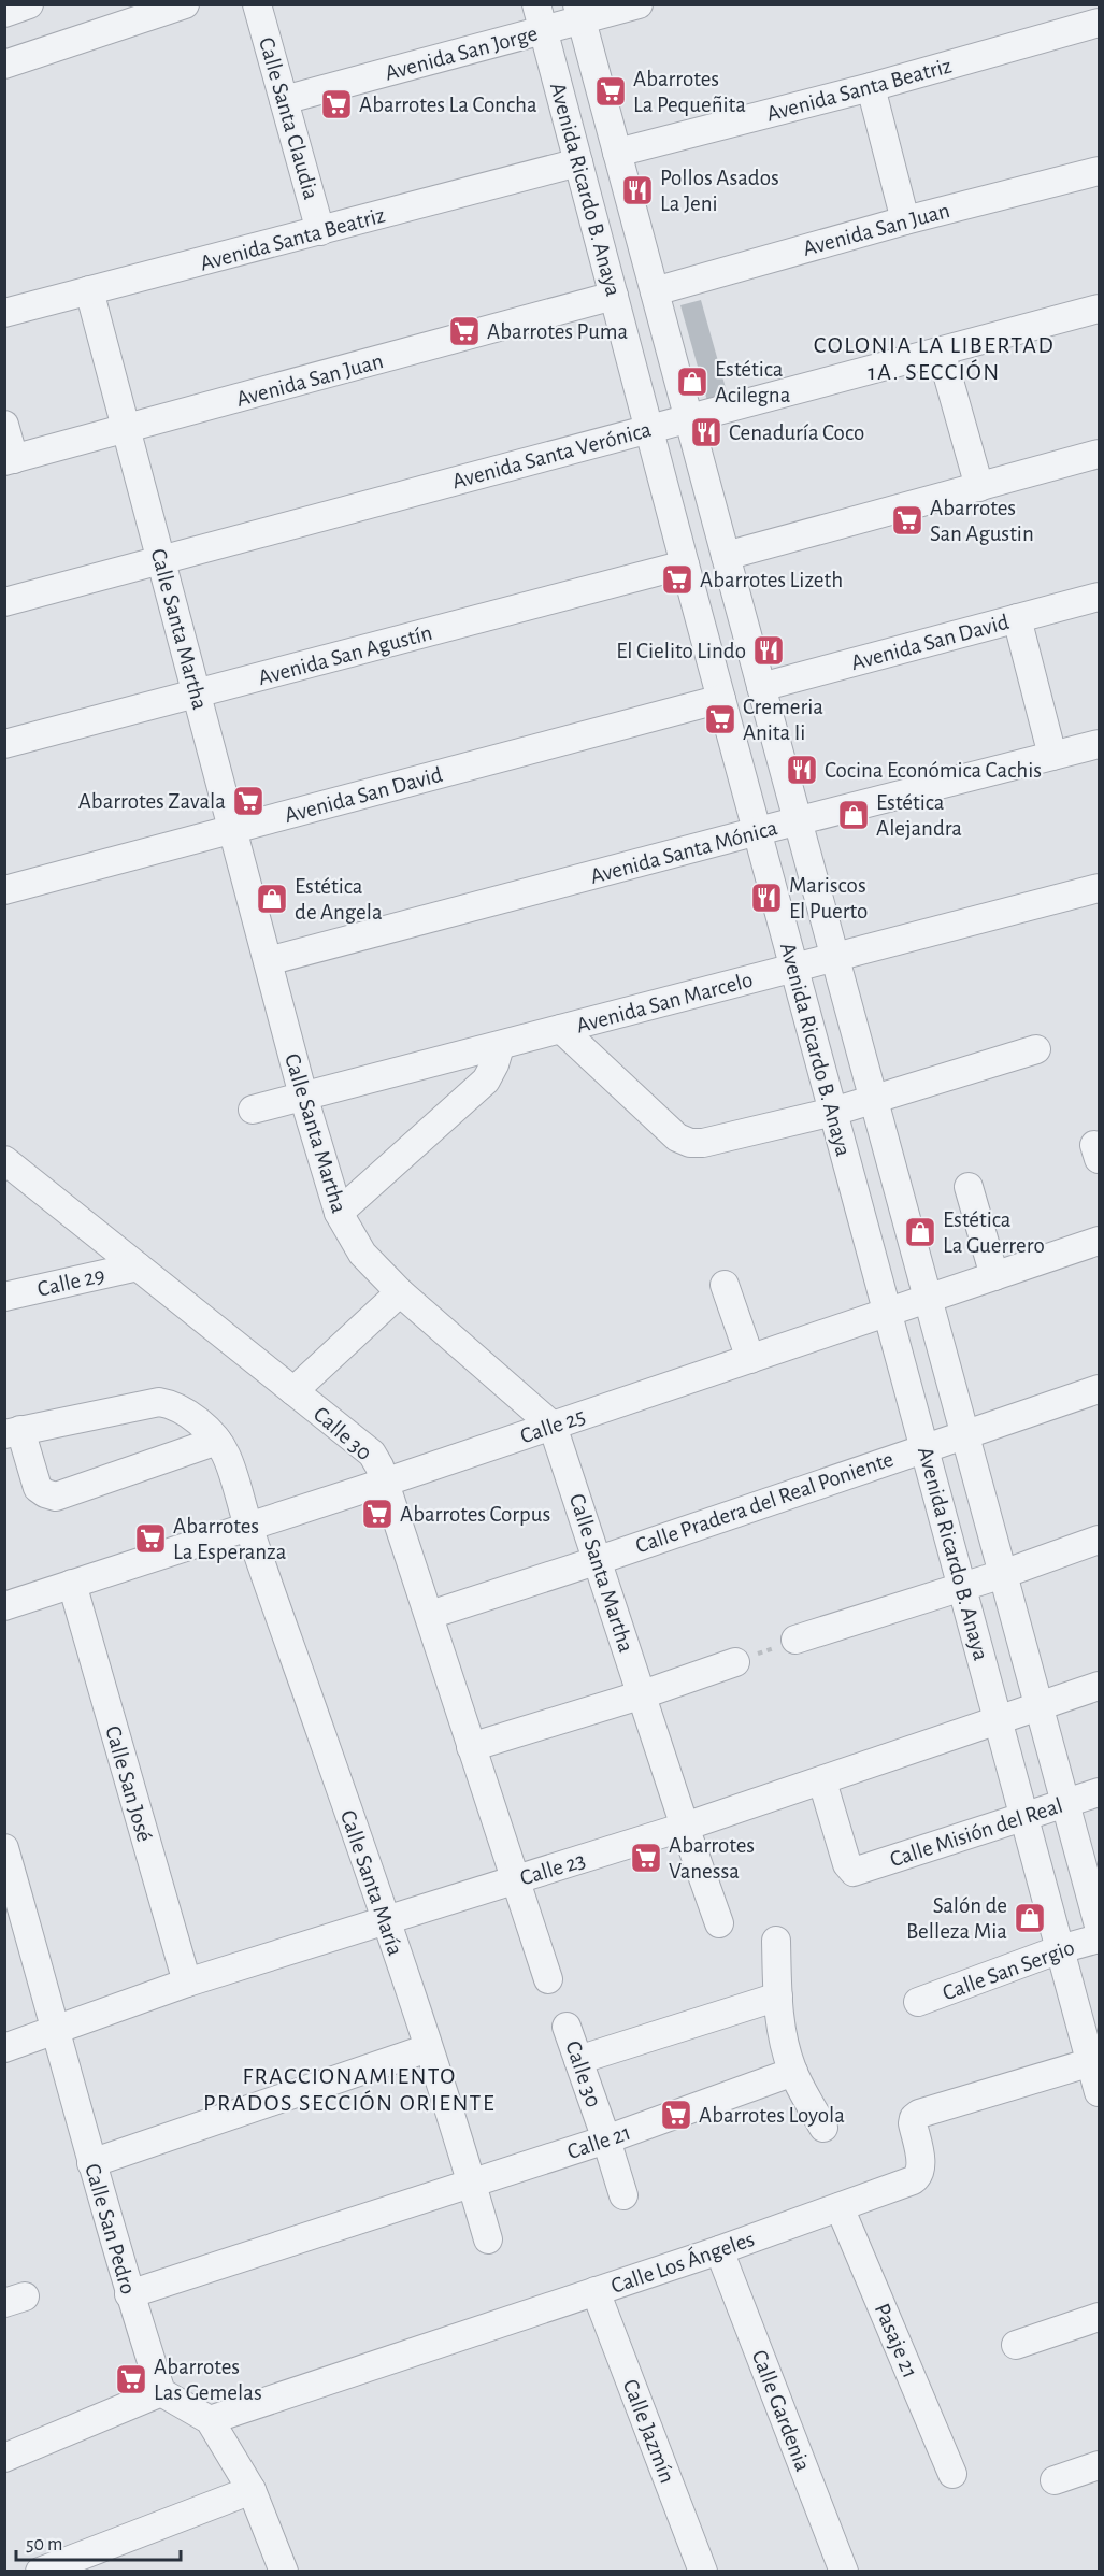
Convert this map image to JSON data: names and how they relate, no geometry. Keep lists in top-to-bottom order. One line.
{"streets":{"street":["Avenida San Jorge","Avenida Santa Beatriz","Calle Santa Claudia","Avenida Ricardo B. Anaya","Avenida San Juan","Avenida Santa Verónica","Calle Santa Martha","Avenida San David","Avenida San Agustín","Avenida Santa Mónica","Avenida San Marcelo","Calle 29","Calle 25","Calle 30","Calle Pradera del Real Poniente","Calle San José","Calle Misión del Real","Calle 23","Calle Santa María","Calle San Sergio","Calle 21","Calle San Pedro","Calle Los Ángeles","Pasaje 21","Calle Gardenia","Calle Jazmín"]},"crossings":[["Avenida San Jorge","Calle Santa Claudia"],["Avenida San Jorge","Avenida Ricardo B. Anaya"],["Avenida Santa Beatriz","Calle Santa Claudia"],["Avenida Santa Beatriz","Avenida Ricardo B. Anaya"],["Avenida Santa Beatriz","Calle Santa Martha"],["Avenida Ricardo B. Anaya","Avenida San Juan"],["Avenida Ricardo B. Anaya","Avenida Santa Verónica"],["Avenida Ricardo B. Anaya","Avenida San David"],["Avenida Ricardo B. Anaya","Avenida San Agustín"],["Avenida Ricardo B. Anaya","Avenida Santa Mónica"],["Avenida Ricardo B. Anaya","Avenida San Marcelo"],["Avenida Ricardo B. Anaya","Calle 25"],["Avenida Ricardo B. Anaya","Calle Pradera del Real Poniente"],["Avenida Ricardo B. Anaya","Calle Misión del Real"],["Avenida Ricardo B. Anaya","Calle 23"],["Avenida Ricardo B. Anaya","Calle San Sergio"],["Avenida Ricardo B. Anaya","Calle Los Ángeles"],["Avenida San Juan","Calle Santa Martha"],["Avenida Santa Verónica","Calle Santa Martha"],["Calle Santa Martha","Avenida San David"],["Calle Santa Martha","Avenida San Agustín"],["Calle Santa Martha","Avenida Santa Mónica"],["Calle Santa Martha","Avenida San Marcelo"],["Calle Santa Martha","Calle 25"],["Calle Santa Martha","Calle Pradera del Real Poniente"],["Calle Santa Martha","Calle 23"],["Calle 29","Calle 30"],["Calle 25","Calle 30"],["Calle 25","Calle San José"],["Calle 25","Calle Santa María"],["Calle 30","Calle Pradera del Real Poniente"],["Calle 30","Calle 23"],["Calle 30","Calle 21"],["Calle San José","Calle 23"],["Calle Misión del Real","Calle 23"],["Calle 23","Calle Santa María"],["Calle 23","Calle San Pedro"],["Calle Santa María","Calle 21"],["Calle 21","Calle San Pedro"],["Calle Los Ángeles","Pasaje 21"],["Calle Los Ángeles","Calle Gardenia"],["Calle Los Ángeles","Calle Jazmín"]],"districts":["COLONIA LA LIBERTAD 1A. SECCIÓN","FRACCIONAMIENTO PRADOS SECCIÓN ORIENTE"],"places":{"supermarket":["Abarrotes La Pequeñita","Abarrotes La Concha","Abarrotes Puma","Abarrotes San Agustin","Abarrotes Lizeth","Cremeria Anita Ii","Abarrotes Zavala","Abarrotes Corpus","Abarrotes La Esperanza","Abarrotes Vanessa","Abarrotes Loyola","Abarrotes Las Gemelas"],"restaurant":["Pollos Asados La Jeni","Cenaduría Coco","El Cielito Lindo","Cocina Económica Cachis","Mariscos El Puerto"],"shop":["Estética Acilegna","Estética Alejandra","Estética de Angela","Estética La Guerrero","Salón de Belleza Mia"]},"scale_bar":"50 m"}
